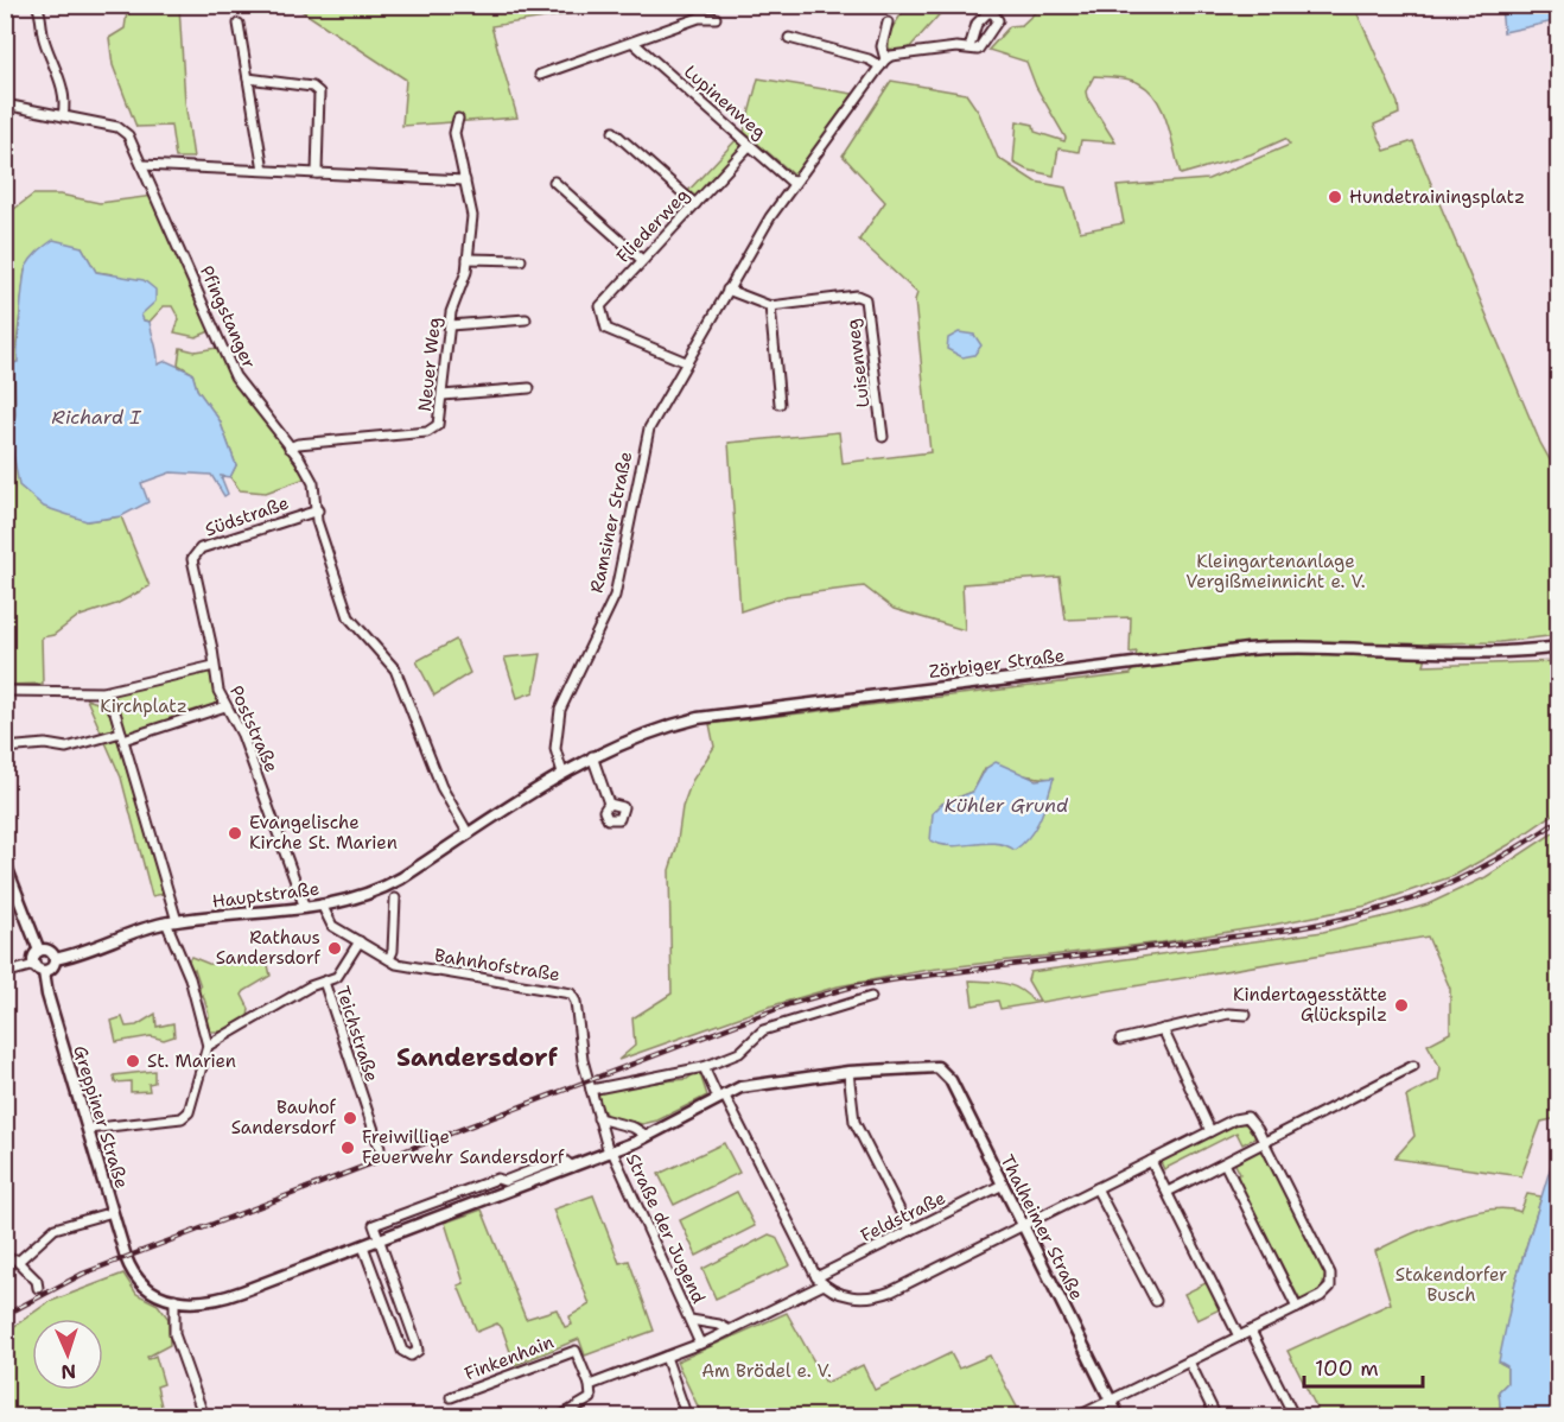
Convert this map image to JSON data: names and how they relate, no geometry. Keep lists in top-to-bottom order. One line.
{"streets":{"street":["Lupinenweg","Fliederweg","Pfingstanger","Luisenweg","Neuer Weg","Südstraße","Ramsiner Straße","Zörbiger Straße","Poststraße","Hauptstraße","Bahnhofstraße","Teichstraße","Greppiner Straße","Feldstraße","Thalheimer Straße","Straße der Jugend","Finkenhain"]},"crossings":[["Lupinenweg","Fliederweg"],["Lupinenweg","Ramsiner Straße"],["Fliederweg","Ramsiner Straße"],["Pfingstanger","Neuer Weg"],["Pfingstanger","Südstraße"],["Pfingstanger","Zörbiger Straße"],["Pfingstanger","Hauptstraße"],["Luisenweg","Ramsiner Straße"],["Südstraße","Poststraße"],["Ramsiner Straße","Zörbiger Straße"],["Zörbiger Straße","Hauptstraße"],["Poststraße","Hauptstraße"],["Hauptstraße","Bahnhofstraße"],["Hauptstraße","Greppiner Straße"],["Bahnhofstraße","Teichstraße"],["Bahnhofstraße","Straße der Jugend"],["Feldstraße","Thalheimer Straße"],["Feldstraße","Straße der Jugend"],["Feldstraße","Finkenhain"]],"districts":["Sandersdorf"],"water":["Richard I","Kühler Grund"],"parks":["Kleingartenanlage Vergißmeinnicht e. V.","Kirchplatz","Stakendorfer Busch","Am Brödel e. V."],"places":["Hundetrainingsplatz","Evangelische Kirche St. Marien","Rathaus Sandersdorf","Kindertagesstätte Glückspilz","St. Marien","Bauhof Sandersdorf","Freiwillige Feuerwehr Sandersdorf"],"scale_bar":"100 m","north":"bottom"}
